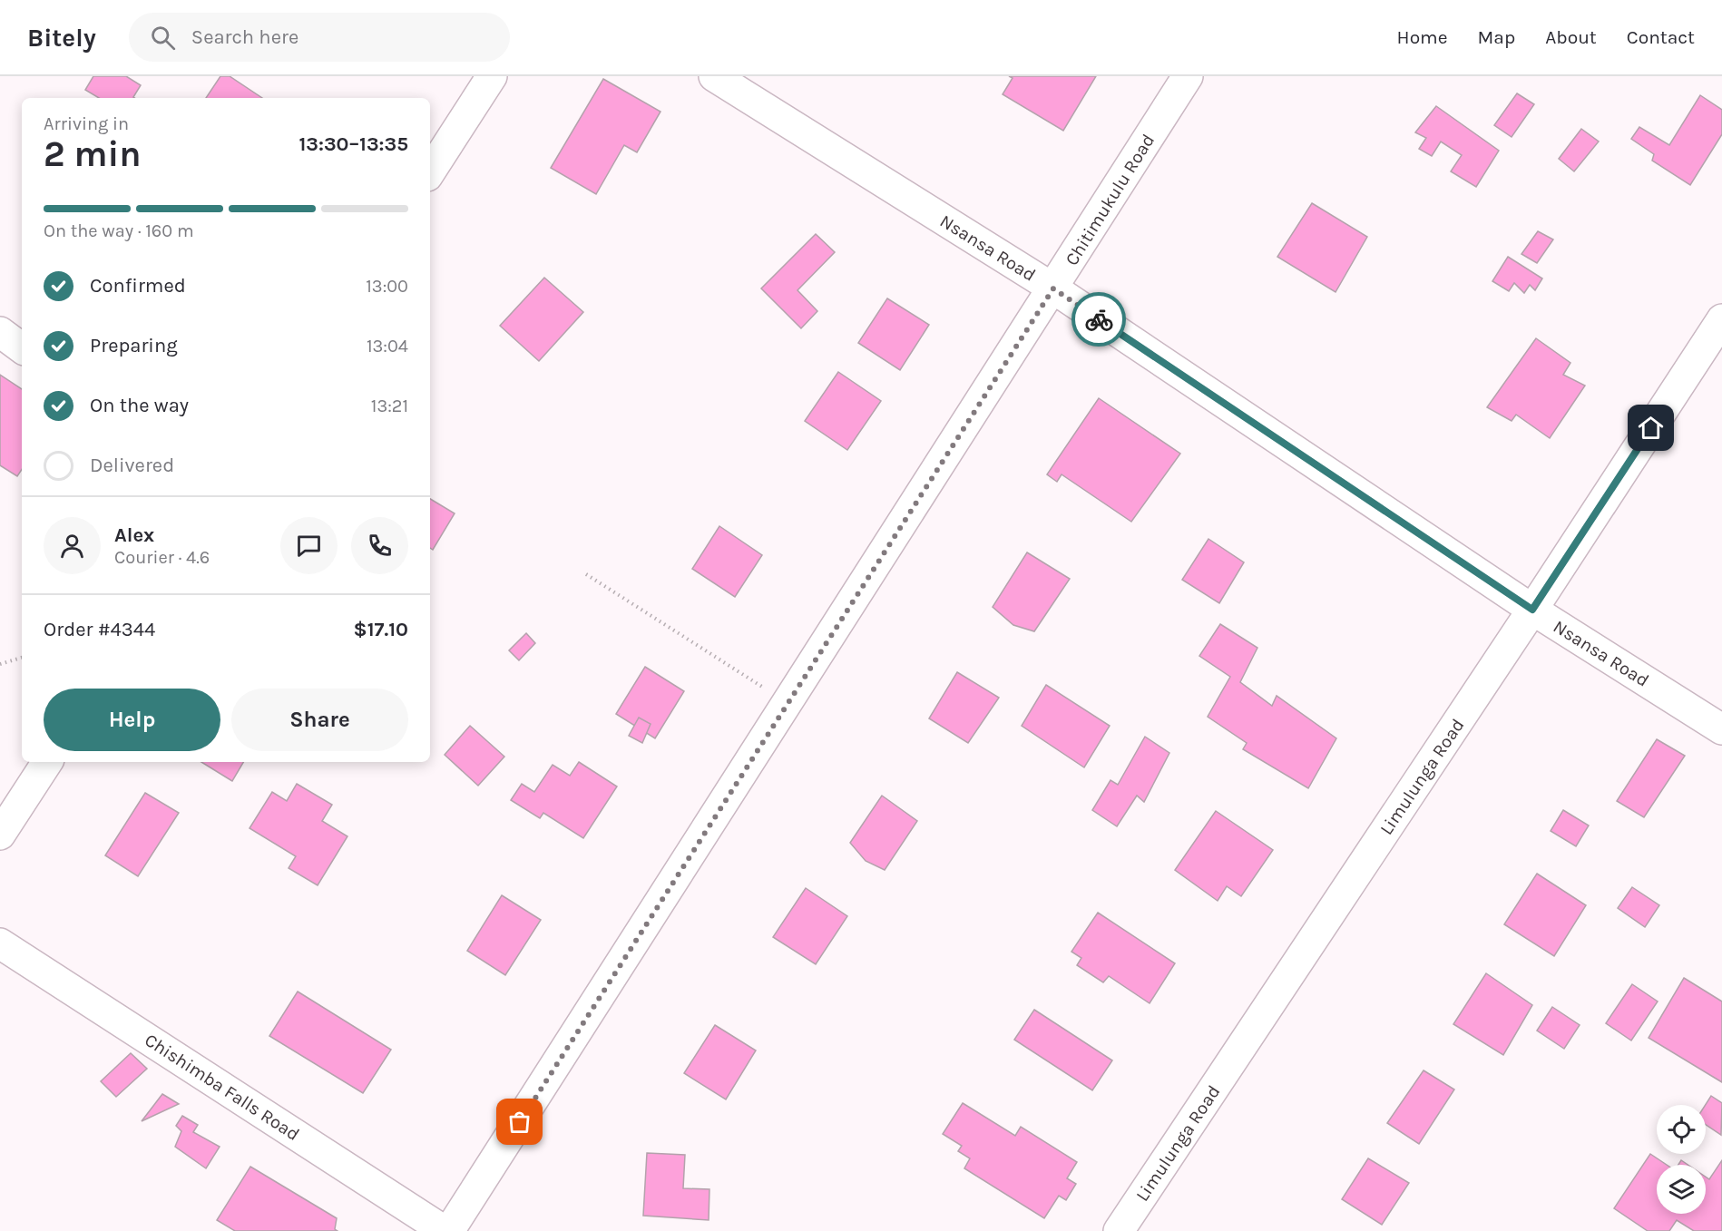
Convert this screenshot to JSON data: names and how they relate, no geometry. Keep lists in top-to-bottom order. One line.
{"streets":{"street":["Chitimukulu Road","Nsansa Road","Limulunga Road","Chishimba Falls Road"]},"crossings":[["Chitimukulu Road","Nsansa Road"],["Nsansa Road","Limulunga Road"]],"page":{"header":"Bitely","search":"Search here","nav":["Home","Map","About","Contact"],"heading":["2 min","Arriving in","13:30–13:35"],"panel":["Alex","Courier · 4.6","Order #4344","$17.10"],"bar":"On the way · 160 m","list":[["Confirmed","13:00"],["Preparing","13:04"],["On the way","13:21"],"Delivered"],"buttons":["Help","Share"]}}
